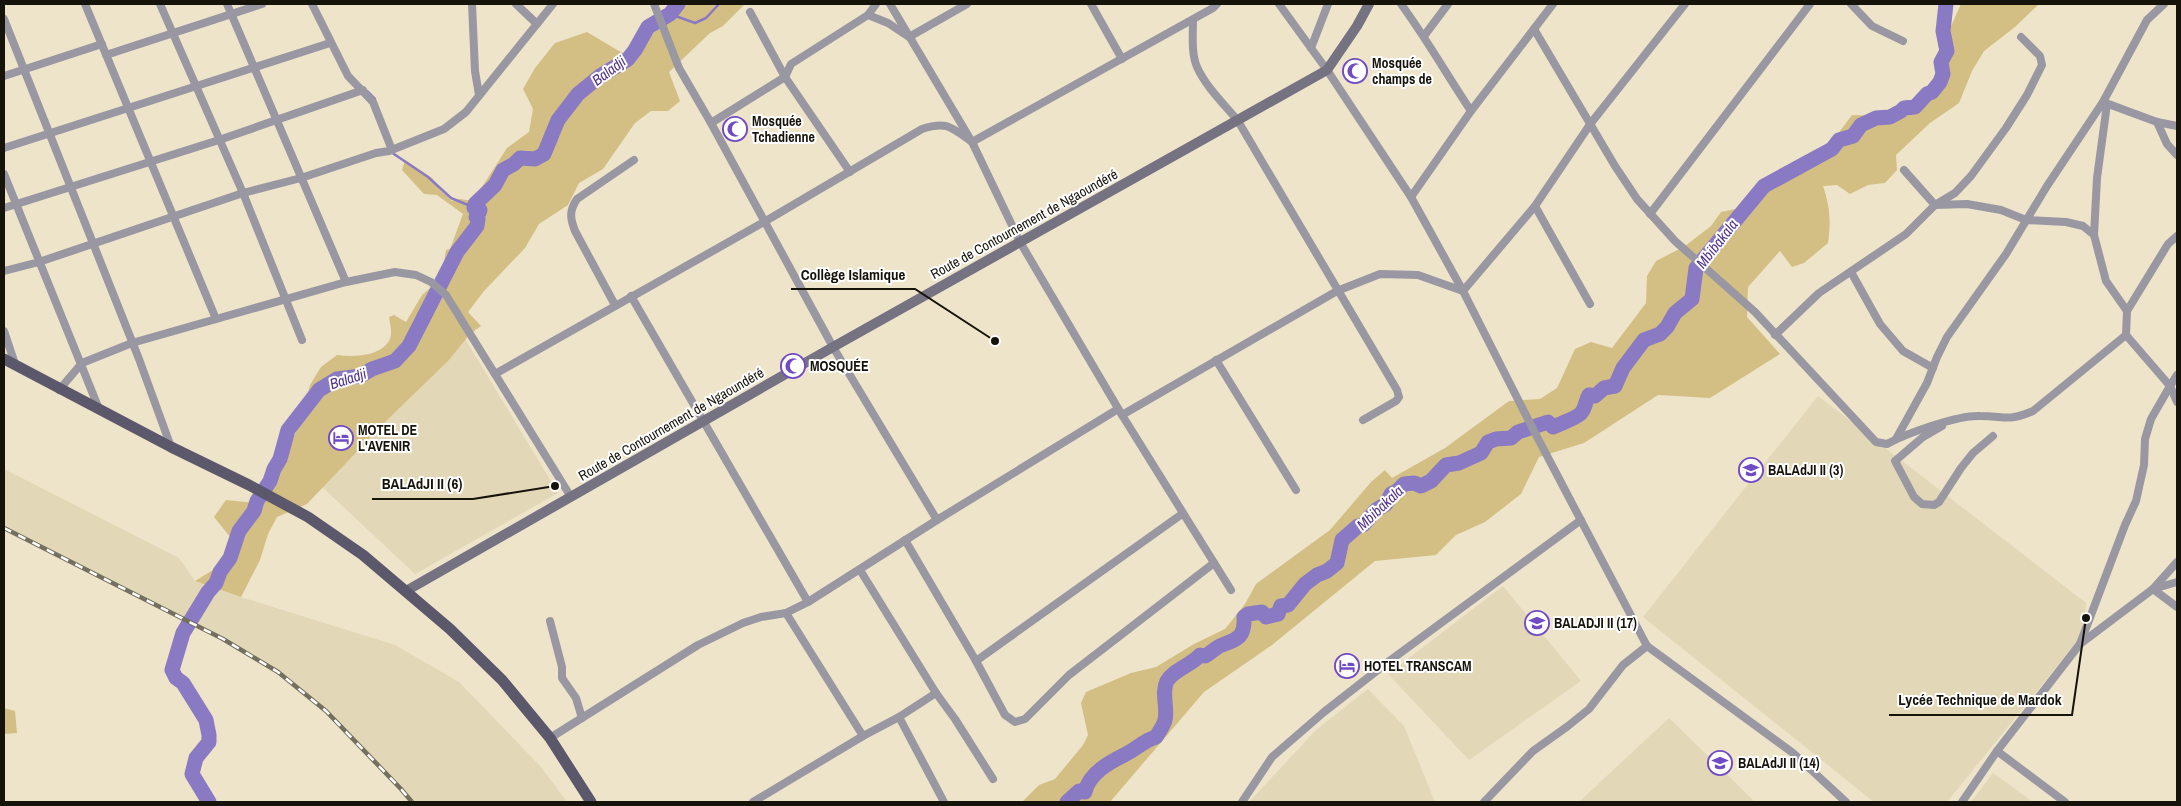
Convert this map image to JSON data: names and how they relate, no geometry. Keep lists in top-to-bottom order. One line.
{"streets":{"street":["Route de Contournement de Ngaoundéré"]},"water":["Baladji","Mbibakala"],"places":{"mosque":["Mosquée champs de","Mosquée Tchadienne","MOSQUÉE"],"other":["Collège Islamique","BALAdJI II (6)","Lycée Technique de Mardok"],"hotel":["MOTEL DE L'AVENIR","HOTEL TRANSCAM"],"school or university":["BALAdJI II (3)","BALADJI II (17)","BALAdJI II (14)"]}}
